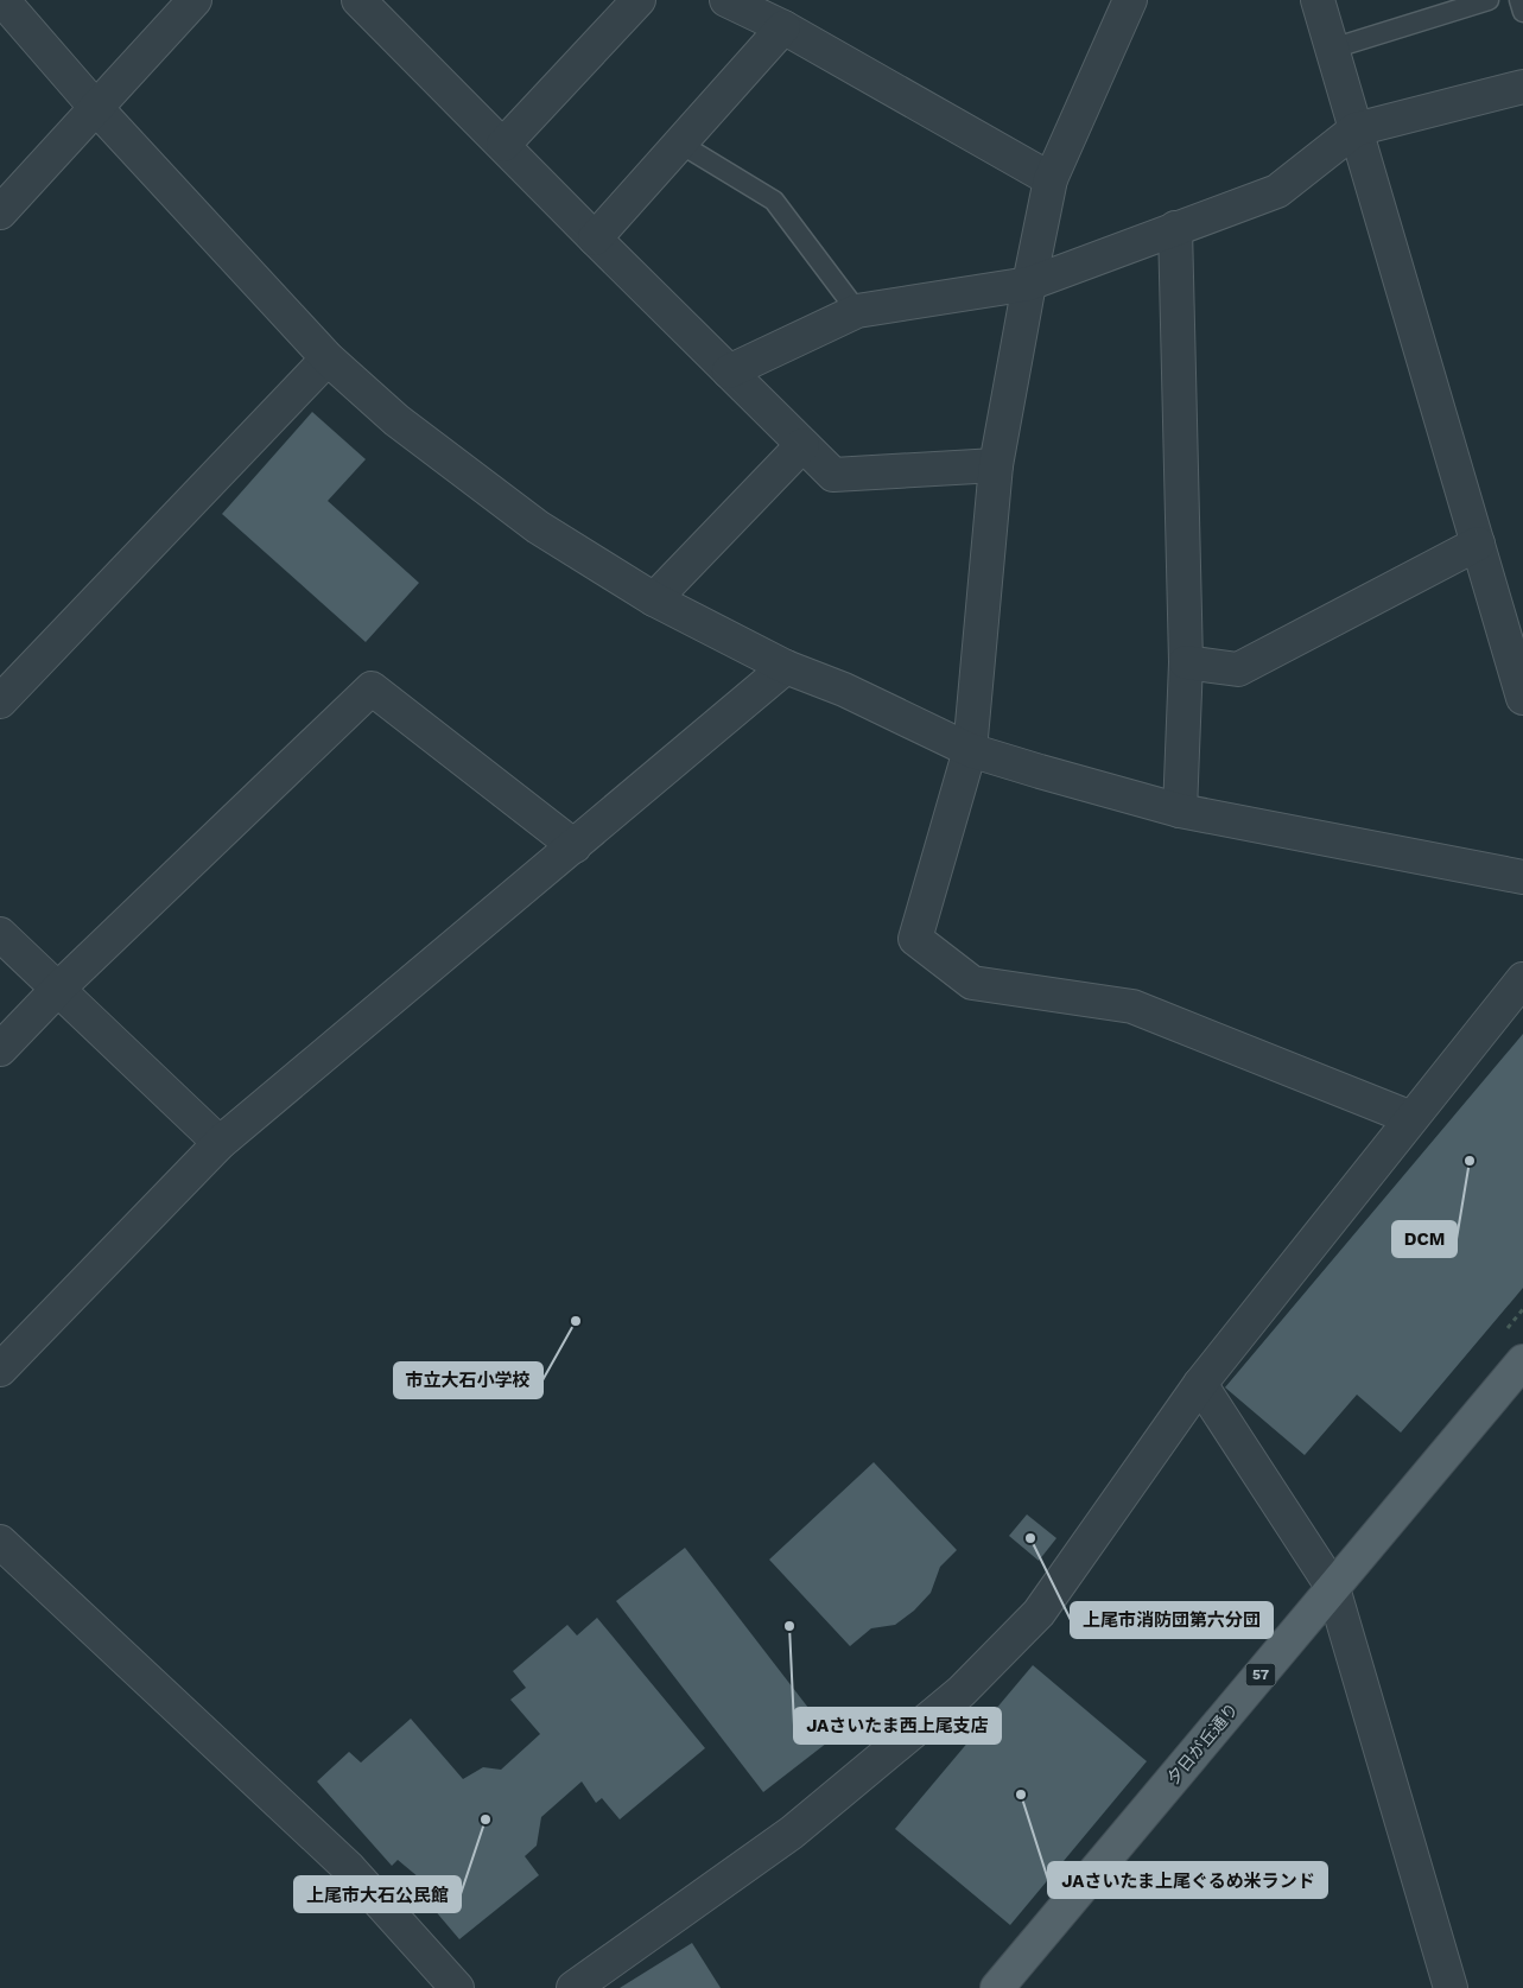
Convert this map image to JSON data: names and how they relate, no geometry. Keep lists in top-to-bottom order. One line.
{"streets":{"main road":["57","夕日が丘通り"]},"places":["DCM","市立大石小学校","上尾市消防団第六分団","JAさいたま西上尾支店","JAさいたま上尾ぐるめ米ランド","上尾市大石公民館"]}
